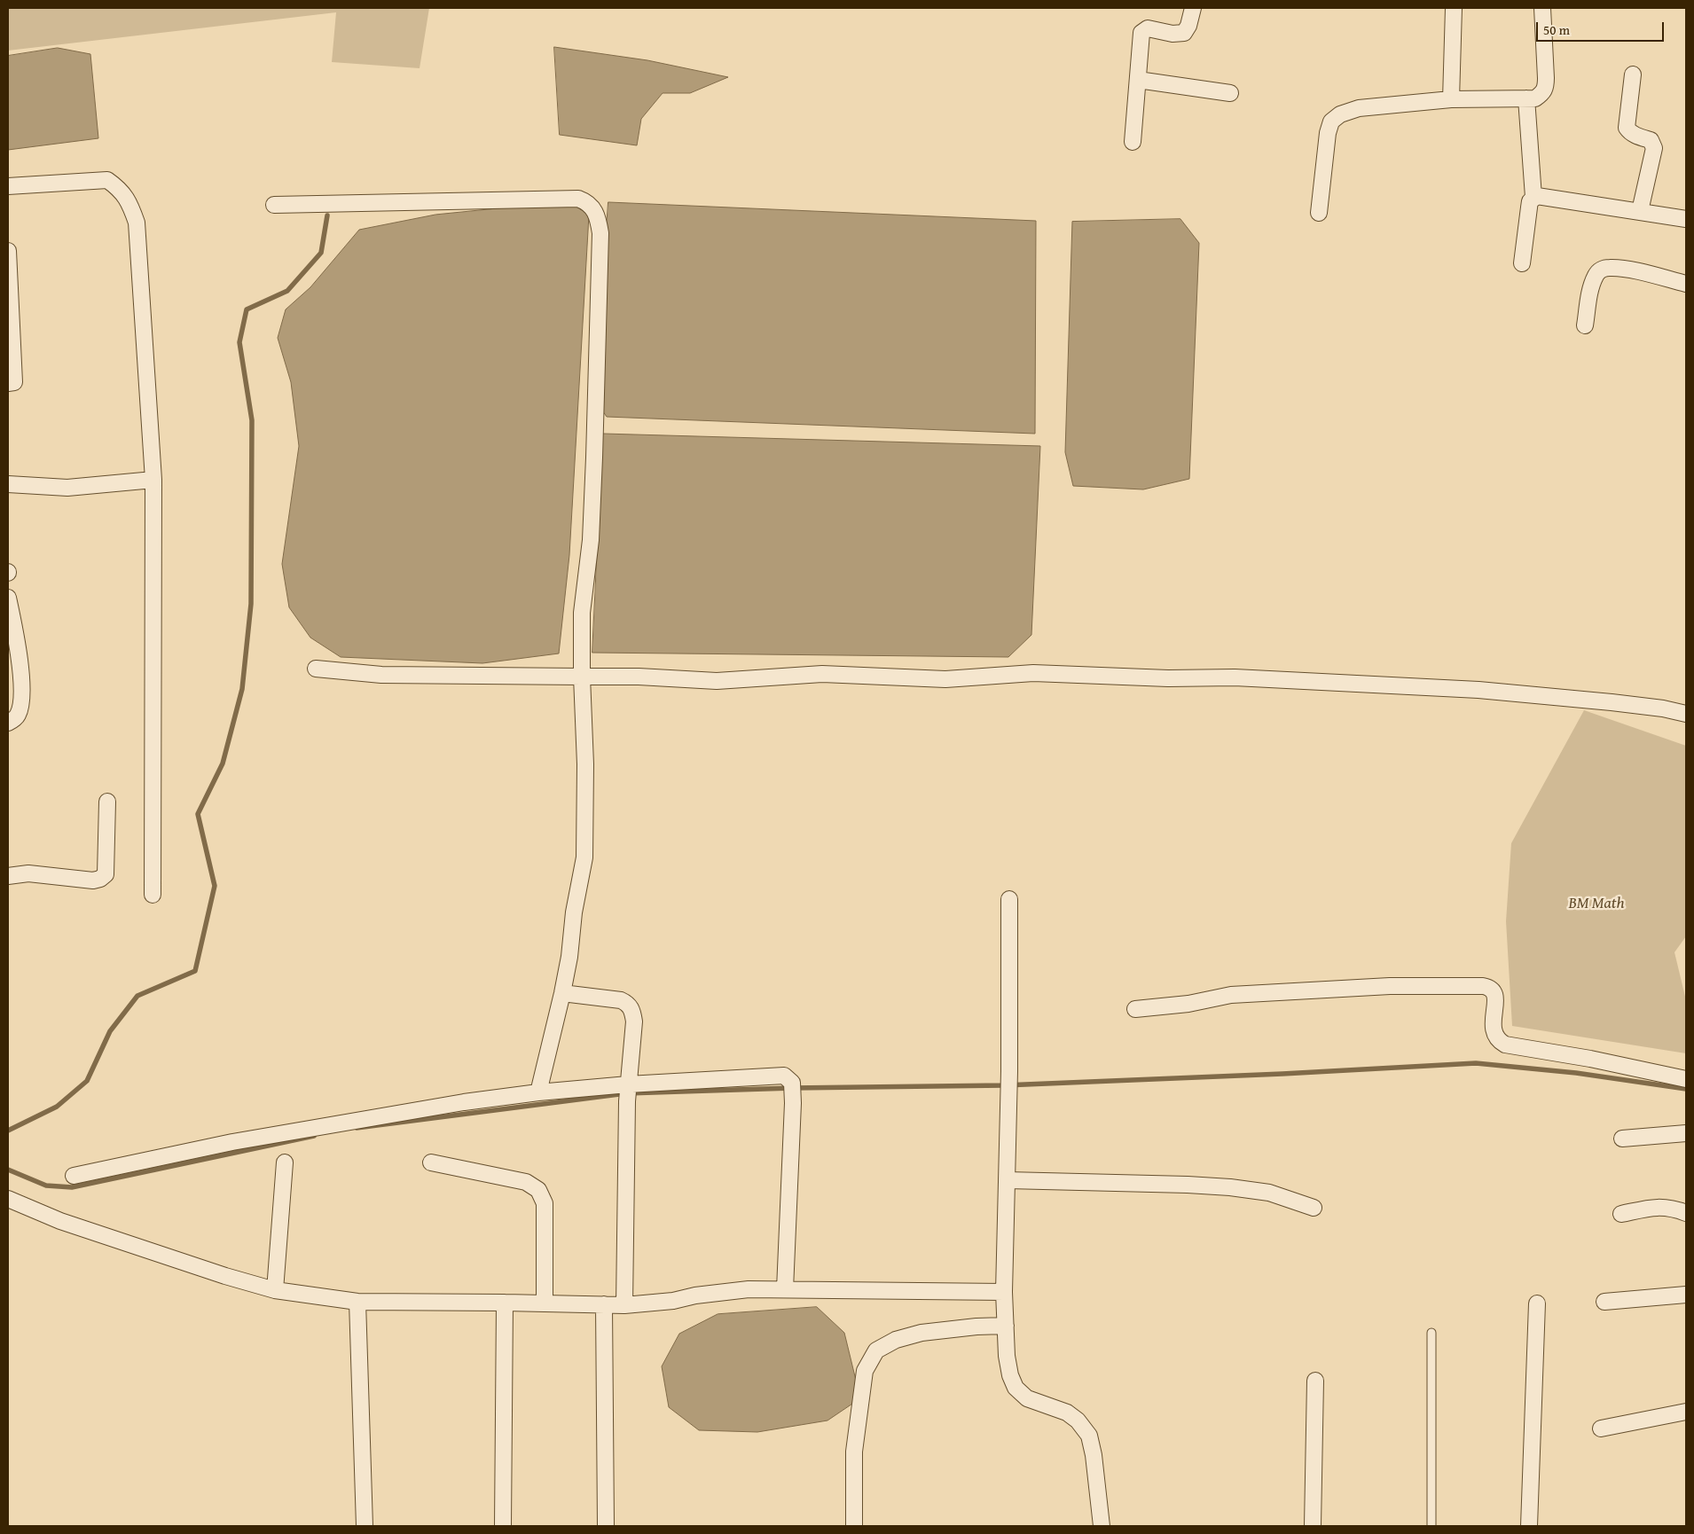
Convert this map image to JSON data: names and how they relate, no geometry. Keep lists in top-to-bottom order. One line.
{"parks":["BM Math"],"scale_bar":"50 m"}
